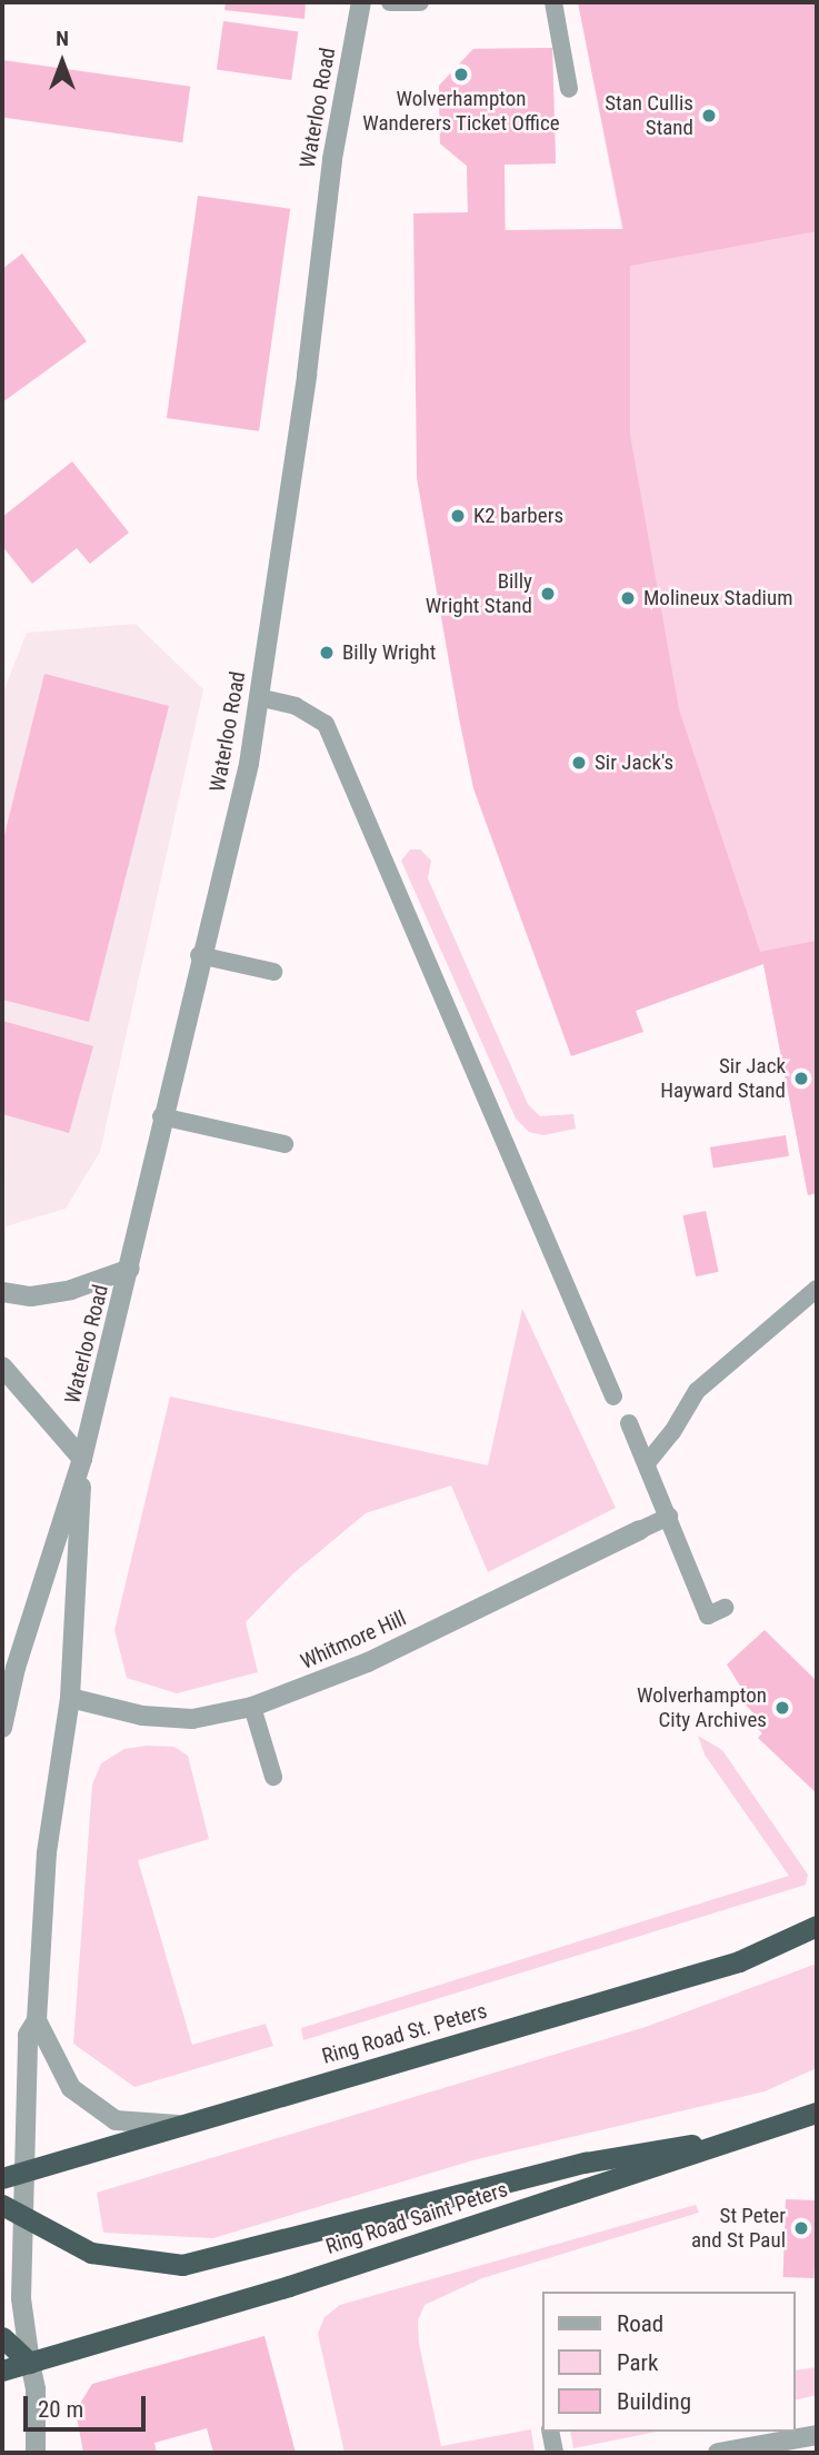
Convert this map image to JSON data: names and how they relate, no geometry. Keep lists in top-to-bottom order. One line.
{"streets":{"highway":["Ring Road St. Peters","Ring Road Saint Peters"],"street":["Waterloo Road","Whitmore Hill"]},"crossings":[["Waterloo Road","Whitmore Hill"],["Waterloo Road","Ring Road St. Peters"],["Waterloo Road","Ring Road Saint Peters"]],"places":["Wolverhampton Wanderers Ticket Office","Stan Cullis Stand","K2 barbers","Billy Wright Stand","Molineux Stadium","Billy Wright","Sir Jack's","Sir Jack Hayward Stand","Wolverhampton City Archives","St Peter and St Paul"],"legend":["Road","Park","Building"],"scale_bar":"20 m","north":"top"}
